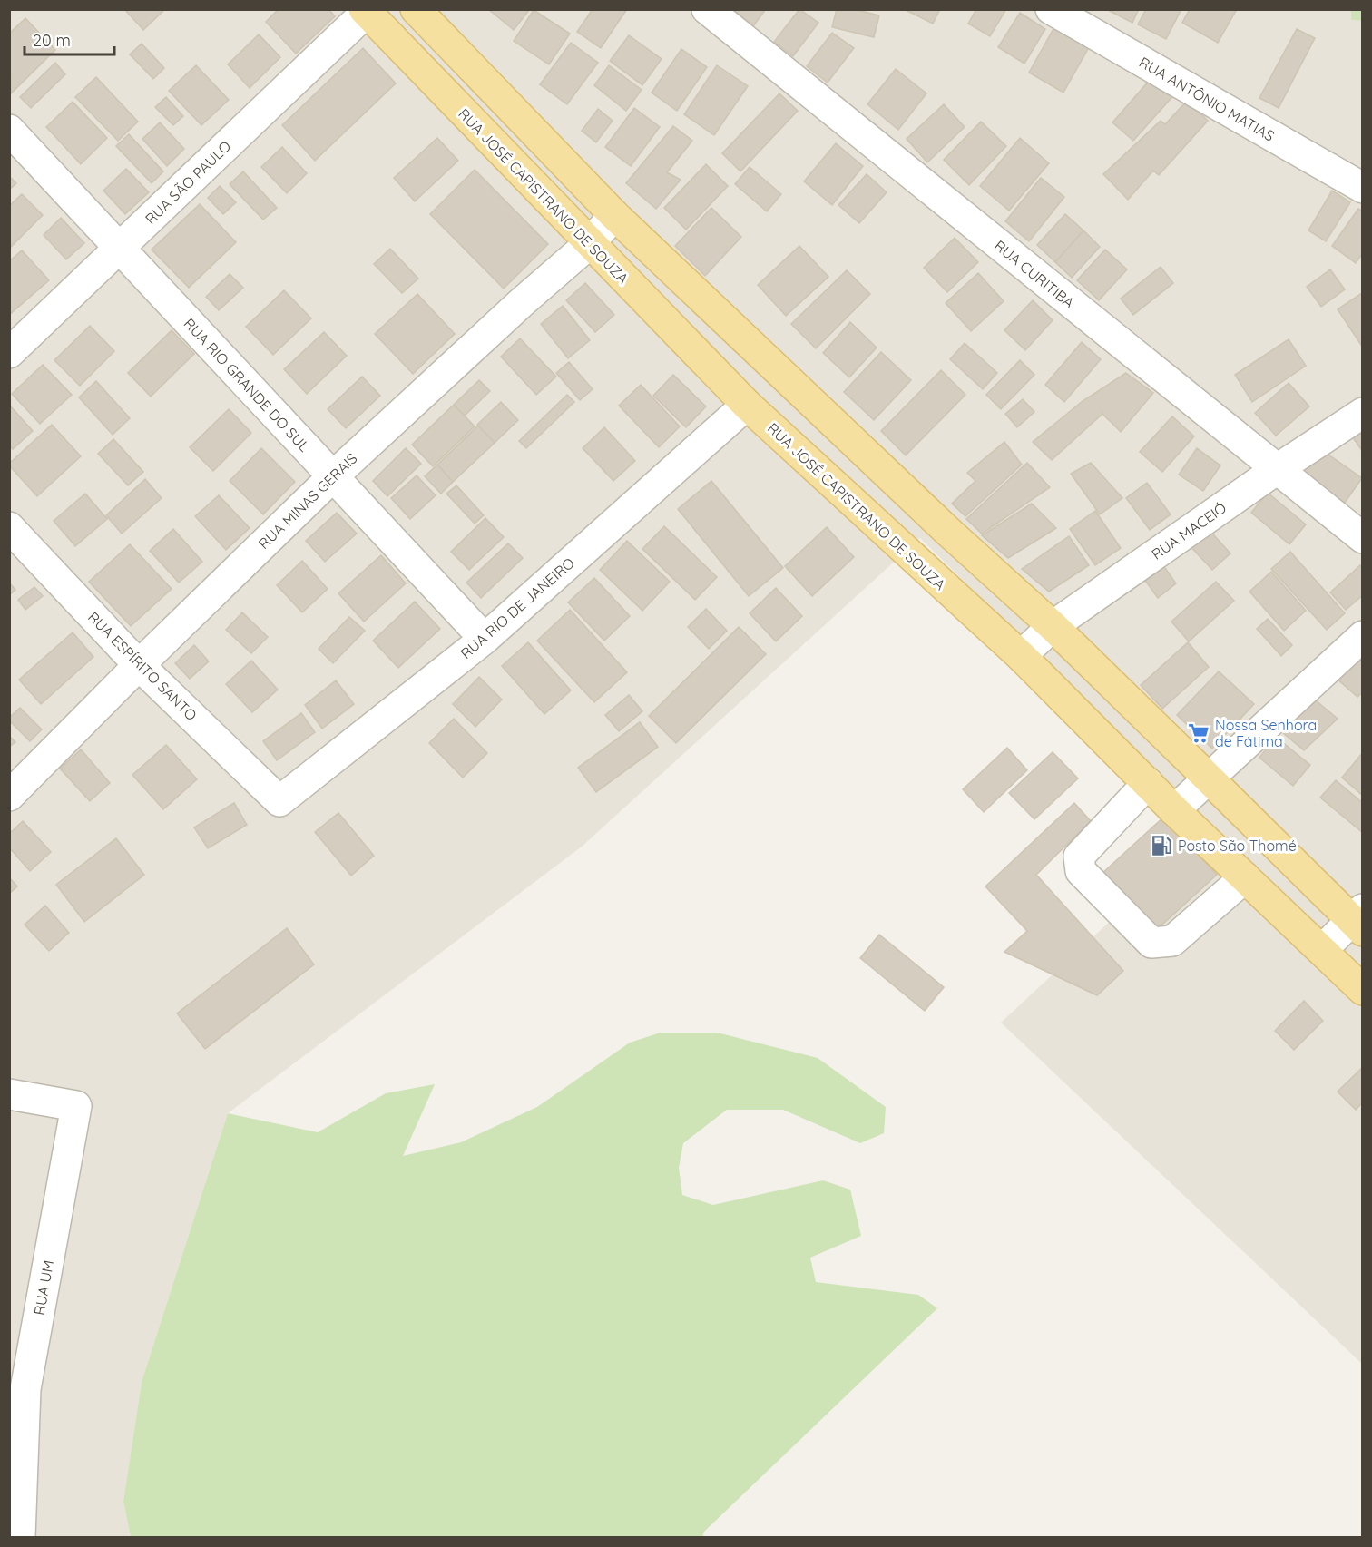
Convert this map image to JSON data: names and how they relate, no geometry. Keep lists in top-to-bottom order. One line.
{"streets":{"main road":["RUA JOSÉ CAPISTRANO DE SOUZA"],"street":["RUA ANTÔNIO MATIAS","RUA SÃO PAULO","RUA CURITIBA","RUA RIO GRANDE DO SUL","RUA MINAS GERAIS","RUA MACEIÓ","RUA RIO DE JANEIRO","RUA ESPÍRITO SANTO","RUA UM"]},"crossings":[["RUA SÃO PAULO","RUA JOSÉ CAPISTRANO DE SOUZA"],["RUA SÃO PAULO","RUA RIO GRANDE DO SUL"],["RUA JOSÉ CAPISTRANO DE SOUZA","RUA MINAS GERAIS"],["RUA JOSÉ CAPISTRANO DE SOUZA","RUA MACEIÓ"],["RUA JOSÉ CAPISTRANO DE SOUZA","RUA RIO DE JANEIRO"],["RUA CURITIBA","RUA MACEIÓ"],["RUA RIO GRANDE DO SUL","RUA MINAS GERAIS"],["RUA RIO GRANDE DO SUL","RUA RIO DE JANEIRO"],["RUA MINAS GERAIS","RUA ESPÍRITO SANTO"],["RUA RIO DE JANEIRO","RUA ESPÍRITO SANTO"]],"places":{"supermarket":["Nossa Senhora de Fátima"],"fuel station":["Posto São Thomé"]},"scale_bar":"20 m"}
